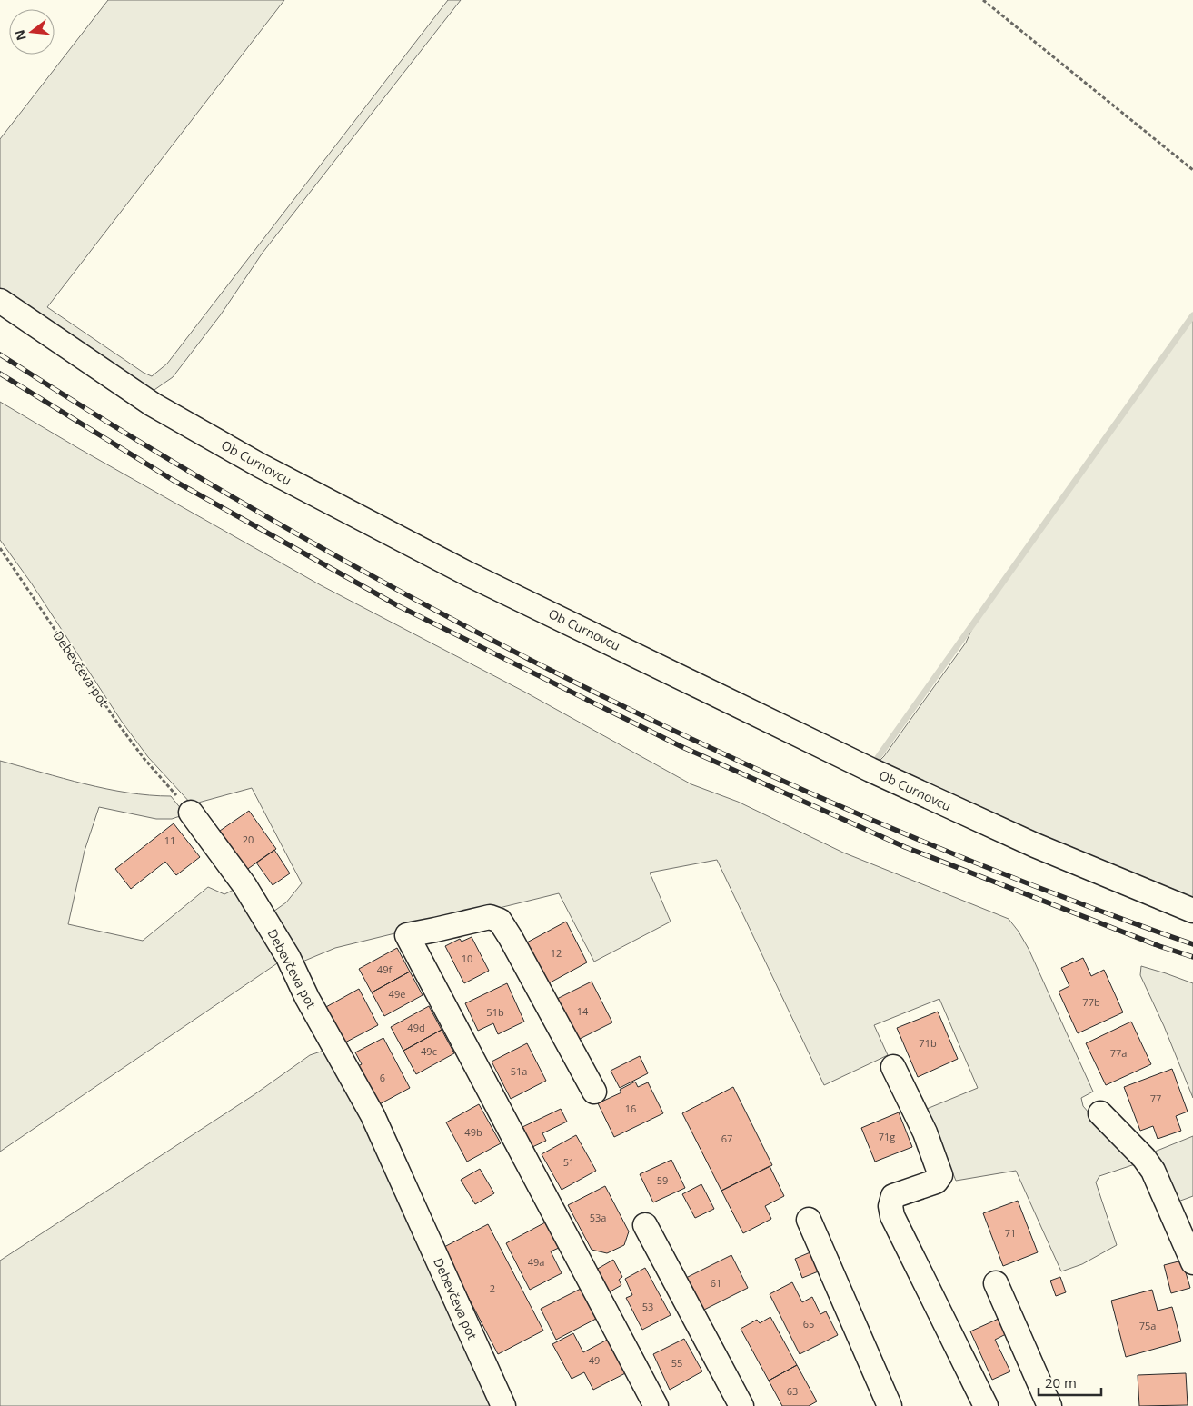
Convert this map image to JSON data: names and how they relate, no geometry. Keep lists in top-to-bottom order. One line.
{"streets":{"street":["Ob Curnovcu","Debevčeva pot"]},"house_numbers":["20","11","12","10","49f","49e","77b","14","51b","49d","71b","49c","77a","51a","6","77","16","49b","71g","67","51","59","53a","71","49a","61","2","53","65","75a","49","55","63"],"scale_bar":"20 m","north":"left"}
